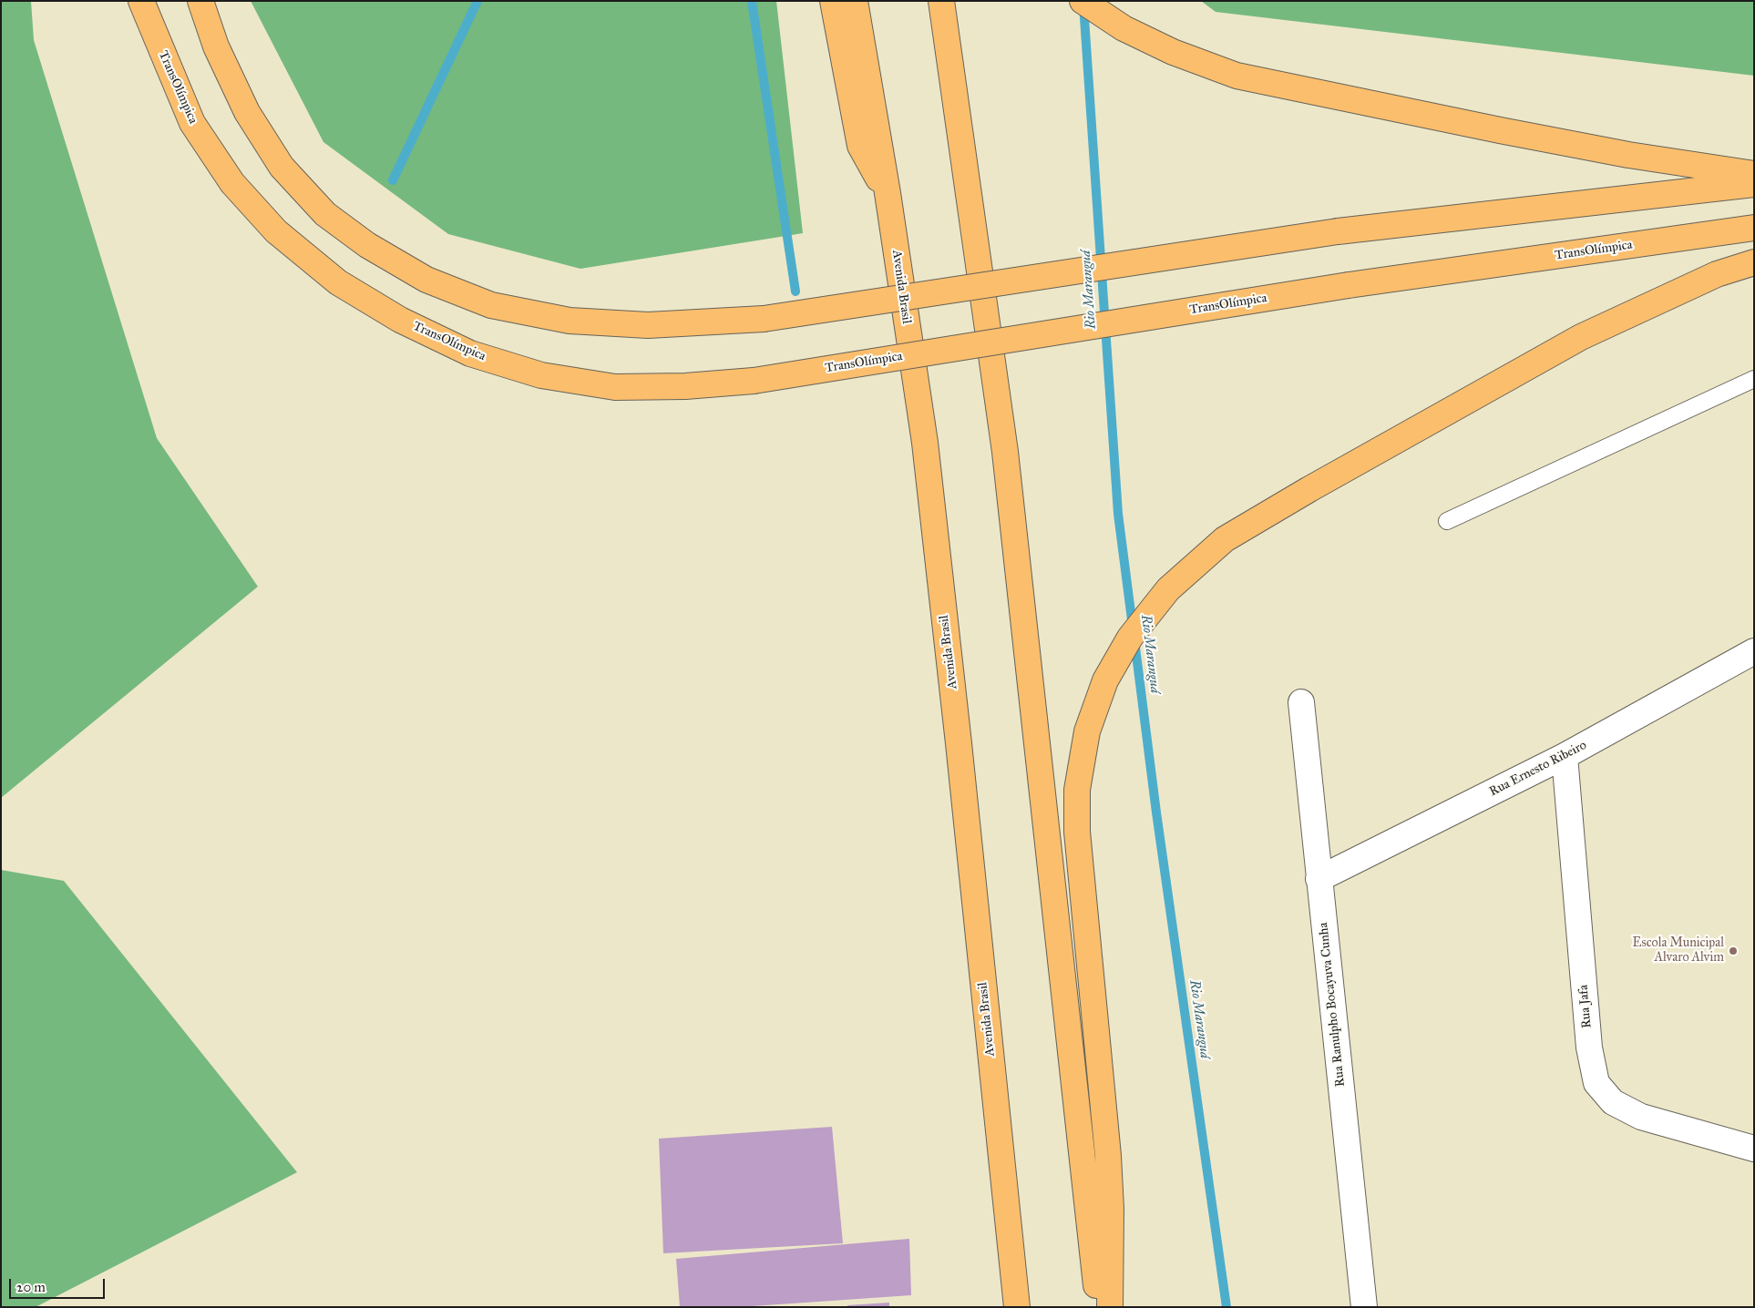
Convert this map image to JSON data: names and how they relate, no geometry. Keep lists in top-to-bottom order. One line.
{"streets":{"highway":["TransOlímpica","Avenida Brasil"],"street":["Rua Ernesto Ribeiro","Rua Ranulpho Bocayuva Cunha","Rua Jafa"]},"crossings":[["Rua Ernesto Ribeiro","Rua Ranulpho Bocayuva Cunha"],["Rua Ernesto Ribeiro","Rua Jafa"]],"water":["Rio Maranguá"],"places":["Escola Municipal Alvaro Alvim"],"scale_bar":"20 m"}
